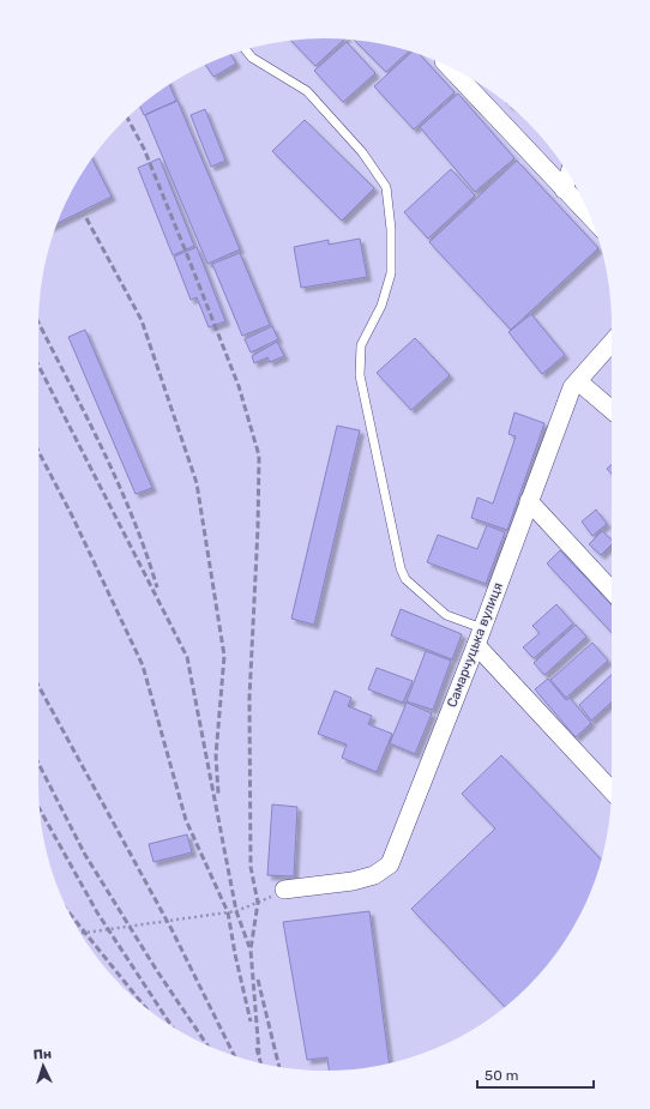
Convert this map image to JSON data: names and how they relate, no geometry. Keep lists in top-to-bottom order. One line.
{"streets":{"street":["Самарчуцька вулиця"]},"scale_bar":"50 m","north":"top"}
